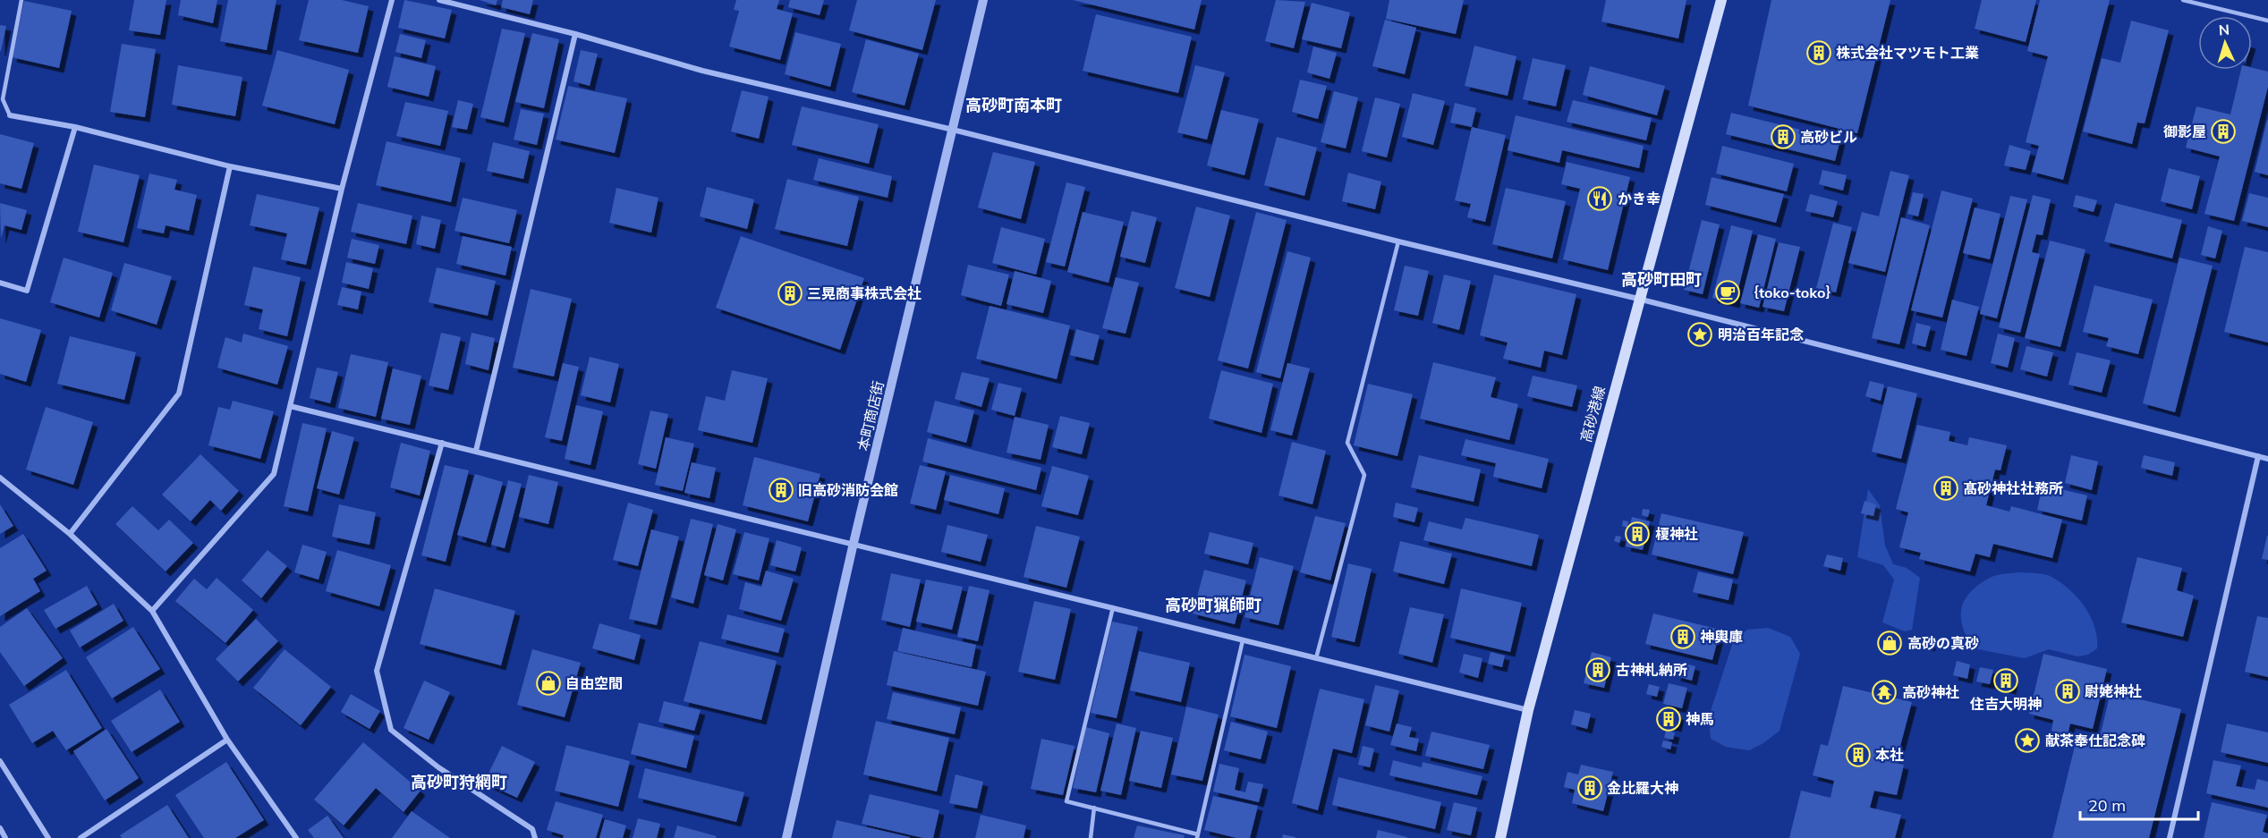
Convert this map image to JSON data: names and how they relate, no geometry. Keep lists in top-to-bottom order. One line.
{"streets":{"main road":["高砂港線"],"street":["本町商店街"]},"districts":["高砂町南本町","高砂町田町","高砂町猟師町","高砂町狩網町"],"places":{"building":["株式会社マツモト工業","御影屋","高砂ビル","三晃商事株式会社","髙砂神社社務所","旧高砂消防会館","榎神社","神輿庫","古神札納所","住吉大明神","尉姥神社","神馬","本社","金比羅大神"],"restaurant":["かき幸"],"cafe":["｛toko-toko｝"],"place":["明治百年記念","献茶奉仕記念碑"],"shop":["高砂の真砂","自由空間"],"temple":["高砂神社"]},"scale_bar":"20 m","north":"top"}
